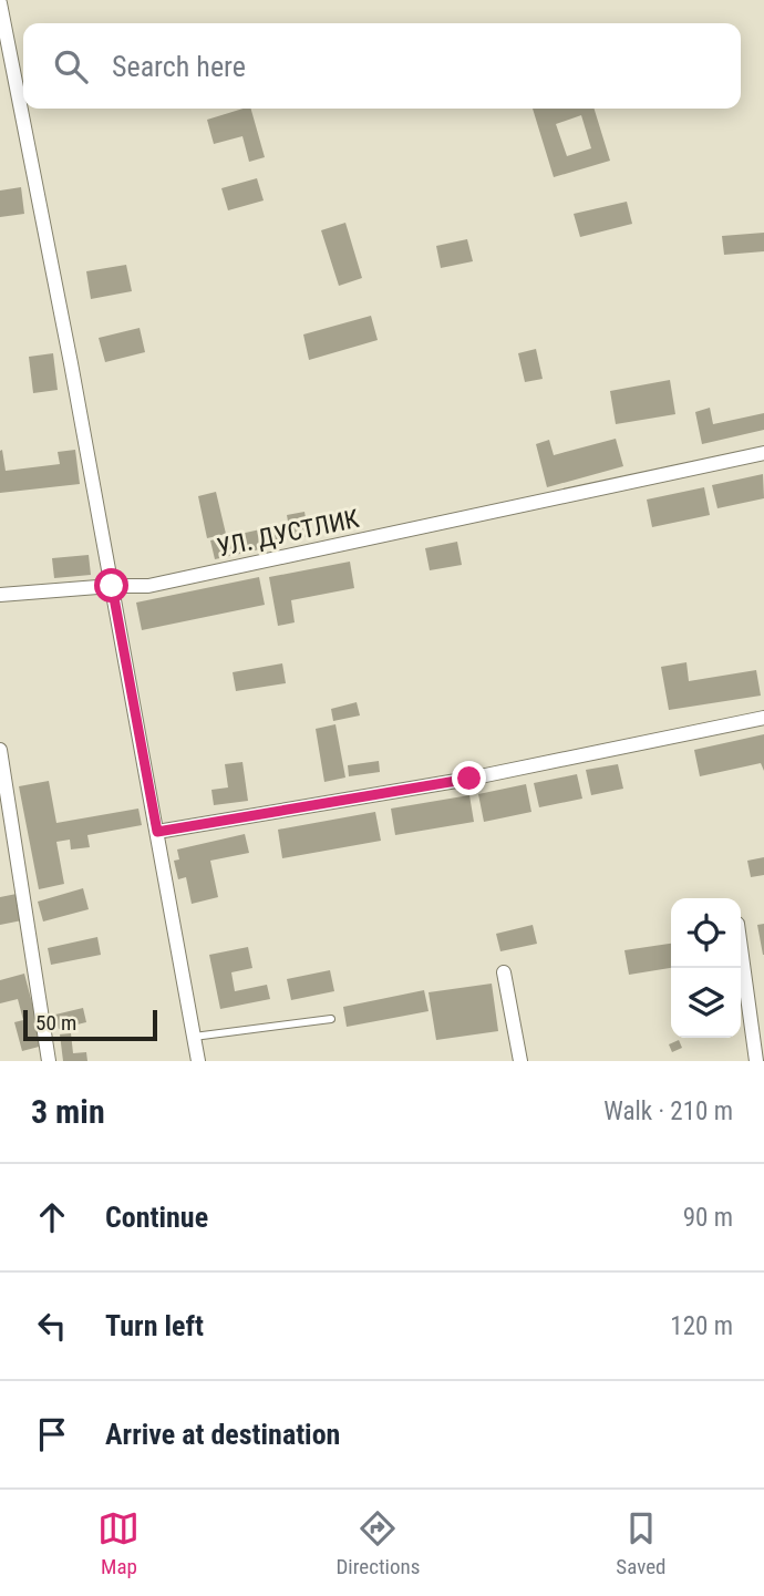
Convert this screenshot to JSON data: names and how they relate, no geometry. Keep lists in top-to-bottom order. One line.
{"streets":{"street":["УЛ. ДУСТЛИК"]},"scale_bar":"50 m","page":{"search":"Search here","scale":"50 m","heading":["3 min","Walk · 210 m"],"list":[["Continue","90 m"],["Turn left","120 m"],"Arrive at destination"],"nav":["Map","Directions","Saved"]}}
